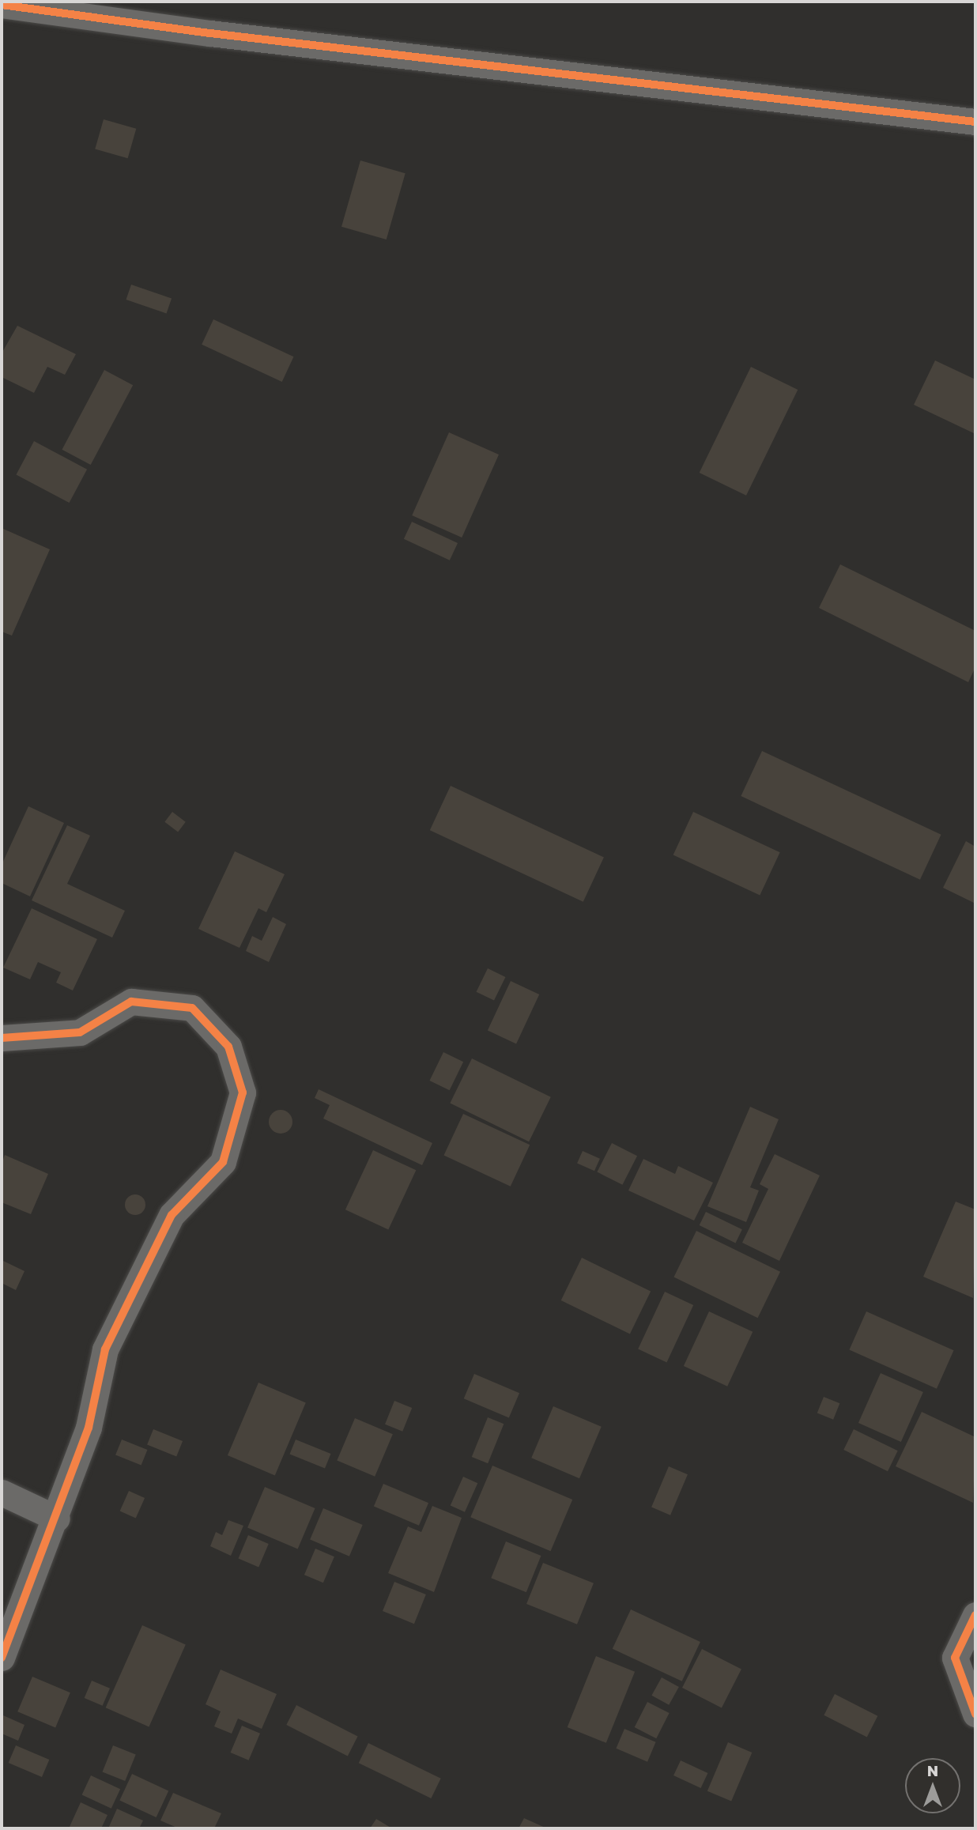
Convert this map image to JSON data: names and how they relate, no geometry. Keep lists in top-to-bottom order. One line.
{"north":"top"}
